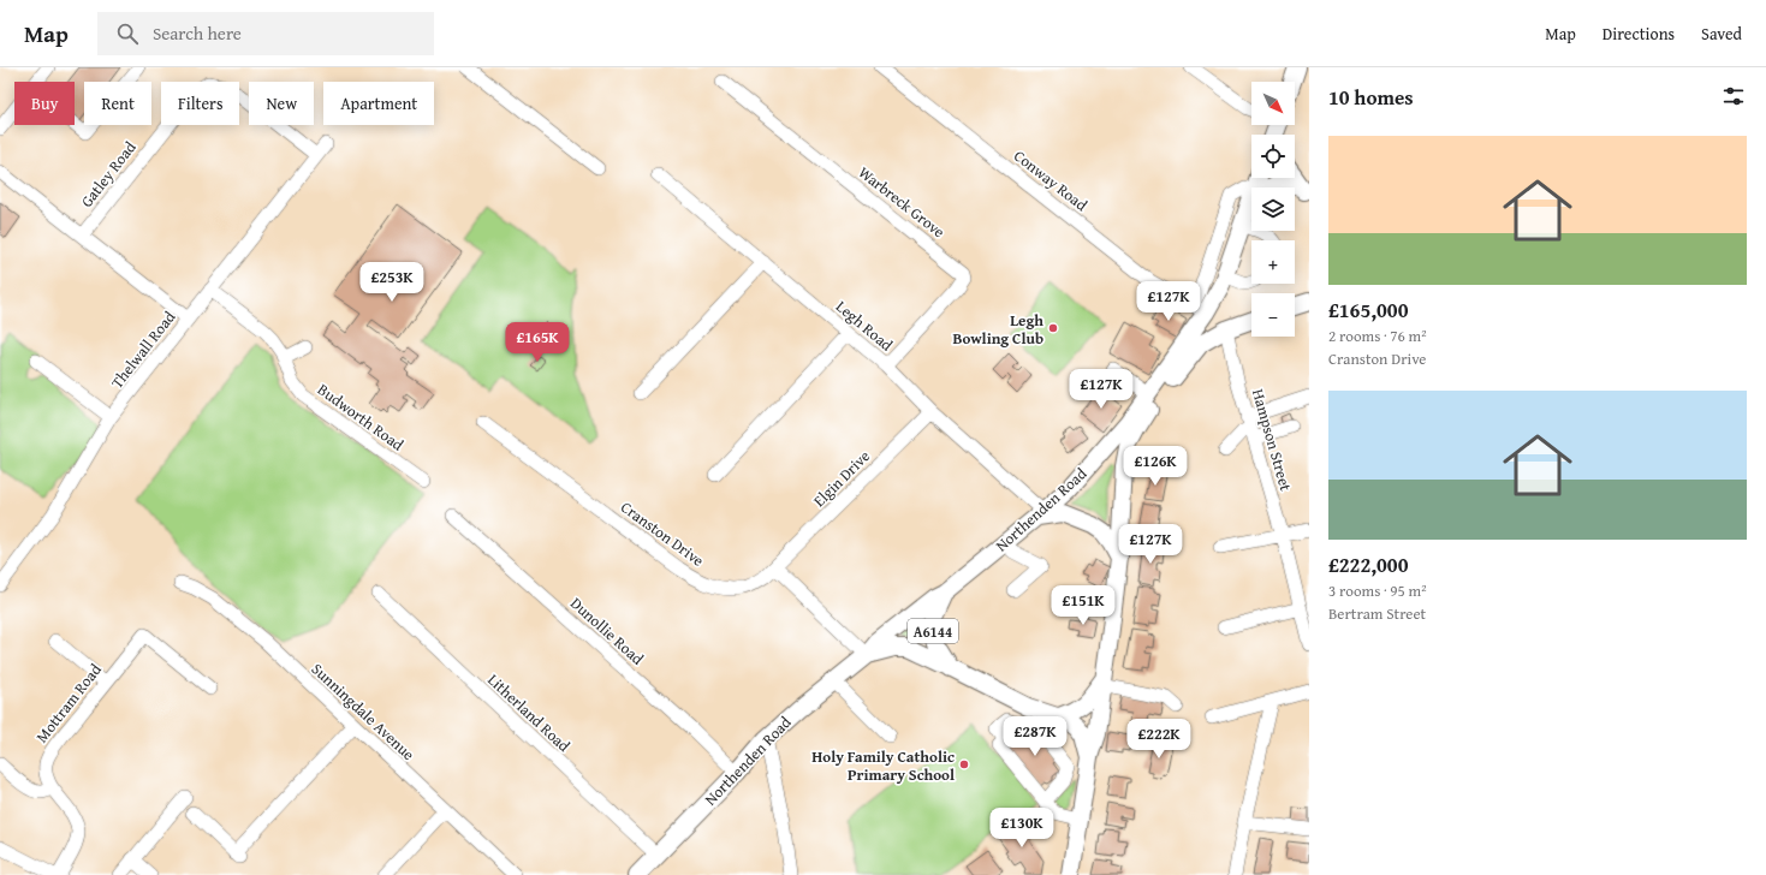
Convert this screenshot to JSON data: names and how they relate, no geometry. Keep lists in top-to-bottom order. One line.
{"streets":{"main road":["Northenden Road","A6144"],"street":["Gatley Road","Conway Road","Warbreck Grove","Legh Road","Thelwall Road","Budworth Road","Hampson Street","Elgin Drive","Cranston Drive","Dunollie Road","Mottram Road","Sunningdale Avenue","Litherland Road"]},"crossings":[["Gatley Road","Thelwall Road"],["Conway Road","Northenden Road"],["Conway Road","A6144"],["Warbreck Grove","Legh Road"],["Legh Road","Elgin Drive"],["Legh Road","Northenden Road"],["Thelwall Road","Budworth Road"],["Hampson Street","A6144"],["Elgin Drive","Cranston Drive"],["Northenden Road","Dunollie Road"],["Northenden Road","A6144"],["Northenden Road","Litherland Road"]],"places":["Legh Bowling Club","Holy Family Catholic Primary School"],"north":"bottom right","page":{"header":"Map","search":"Search here","nav":["Map","Directions","Saved"],"heading":"10 homes","map_buttons":["+","−"],"chip":["Buy","Rent","Filters","New","Apartment"],"list":[{"name":"£165,000","note":"2 rooms · 76 m² · Cranston Drive"},{"name":"£222,000","note":"3 rooms · 95 m² · Bertram Street"}],"price":["£253K","£127K","£165K","£127K","£126K","£127K","£151K","£287K","£222K","£130K"]}}
